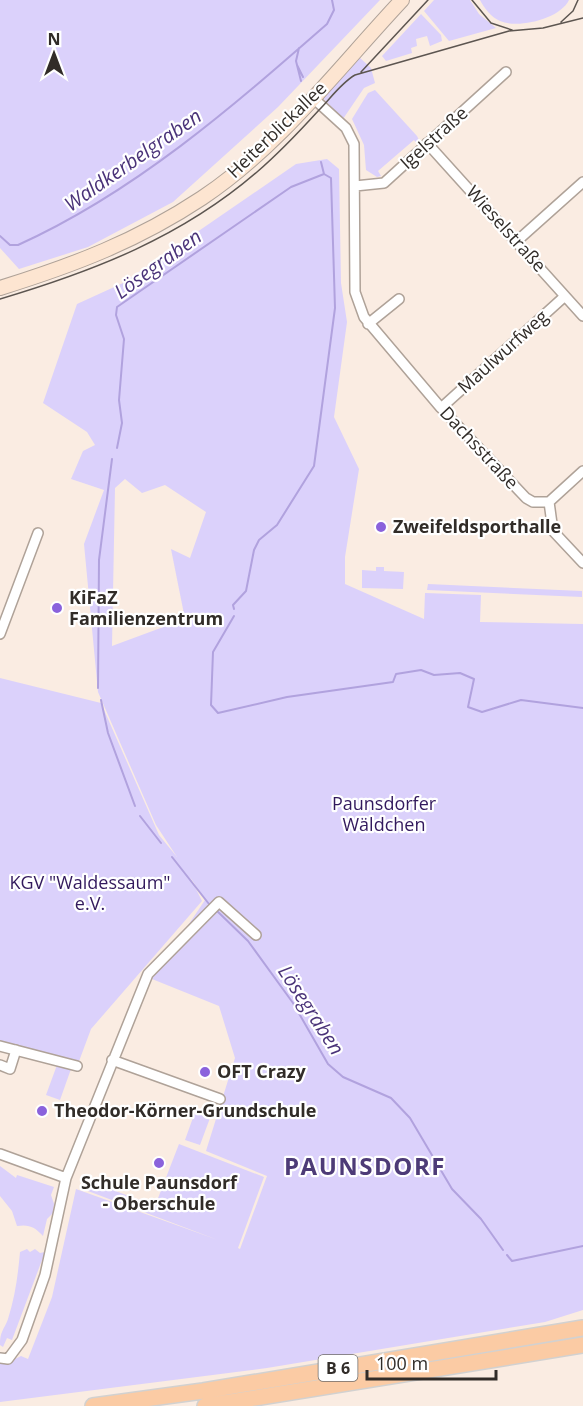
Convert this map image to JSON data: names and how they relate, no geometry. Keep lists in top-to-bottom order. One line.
{"streets":{"main road":["Heiterblickallee","B 6"],"street":["Igelstraße","Wieselstraße","Maulwurfweg","Dachsstraße"]},"crossings":[["Heiterblickallee","Dachsstraße"],["Igelstraße","Wieselstraße"],["Igelstraße","Dachsstraße"],["Wieselstraße","Maulwurfweg"],["Maulwurfweg","Dachsstraße"]],"districts":["PAUNSDORF"],"water":["Waldkerbelgraben","Lösegraben"],"parks":["Paunsdorfer Wäldchen","KGV \"Waldessaum\" e.V."],"places":["Zweifeldsporthalle","KiFaZ Familienzentrum","OFT Crazy","Theodor-Körner-Grundschule","Schule Paunsdorf - Oberschule"],"scale_bar":"100 m","north":"top"}
